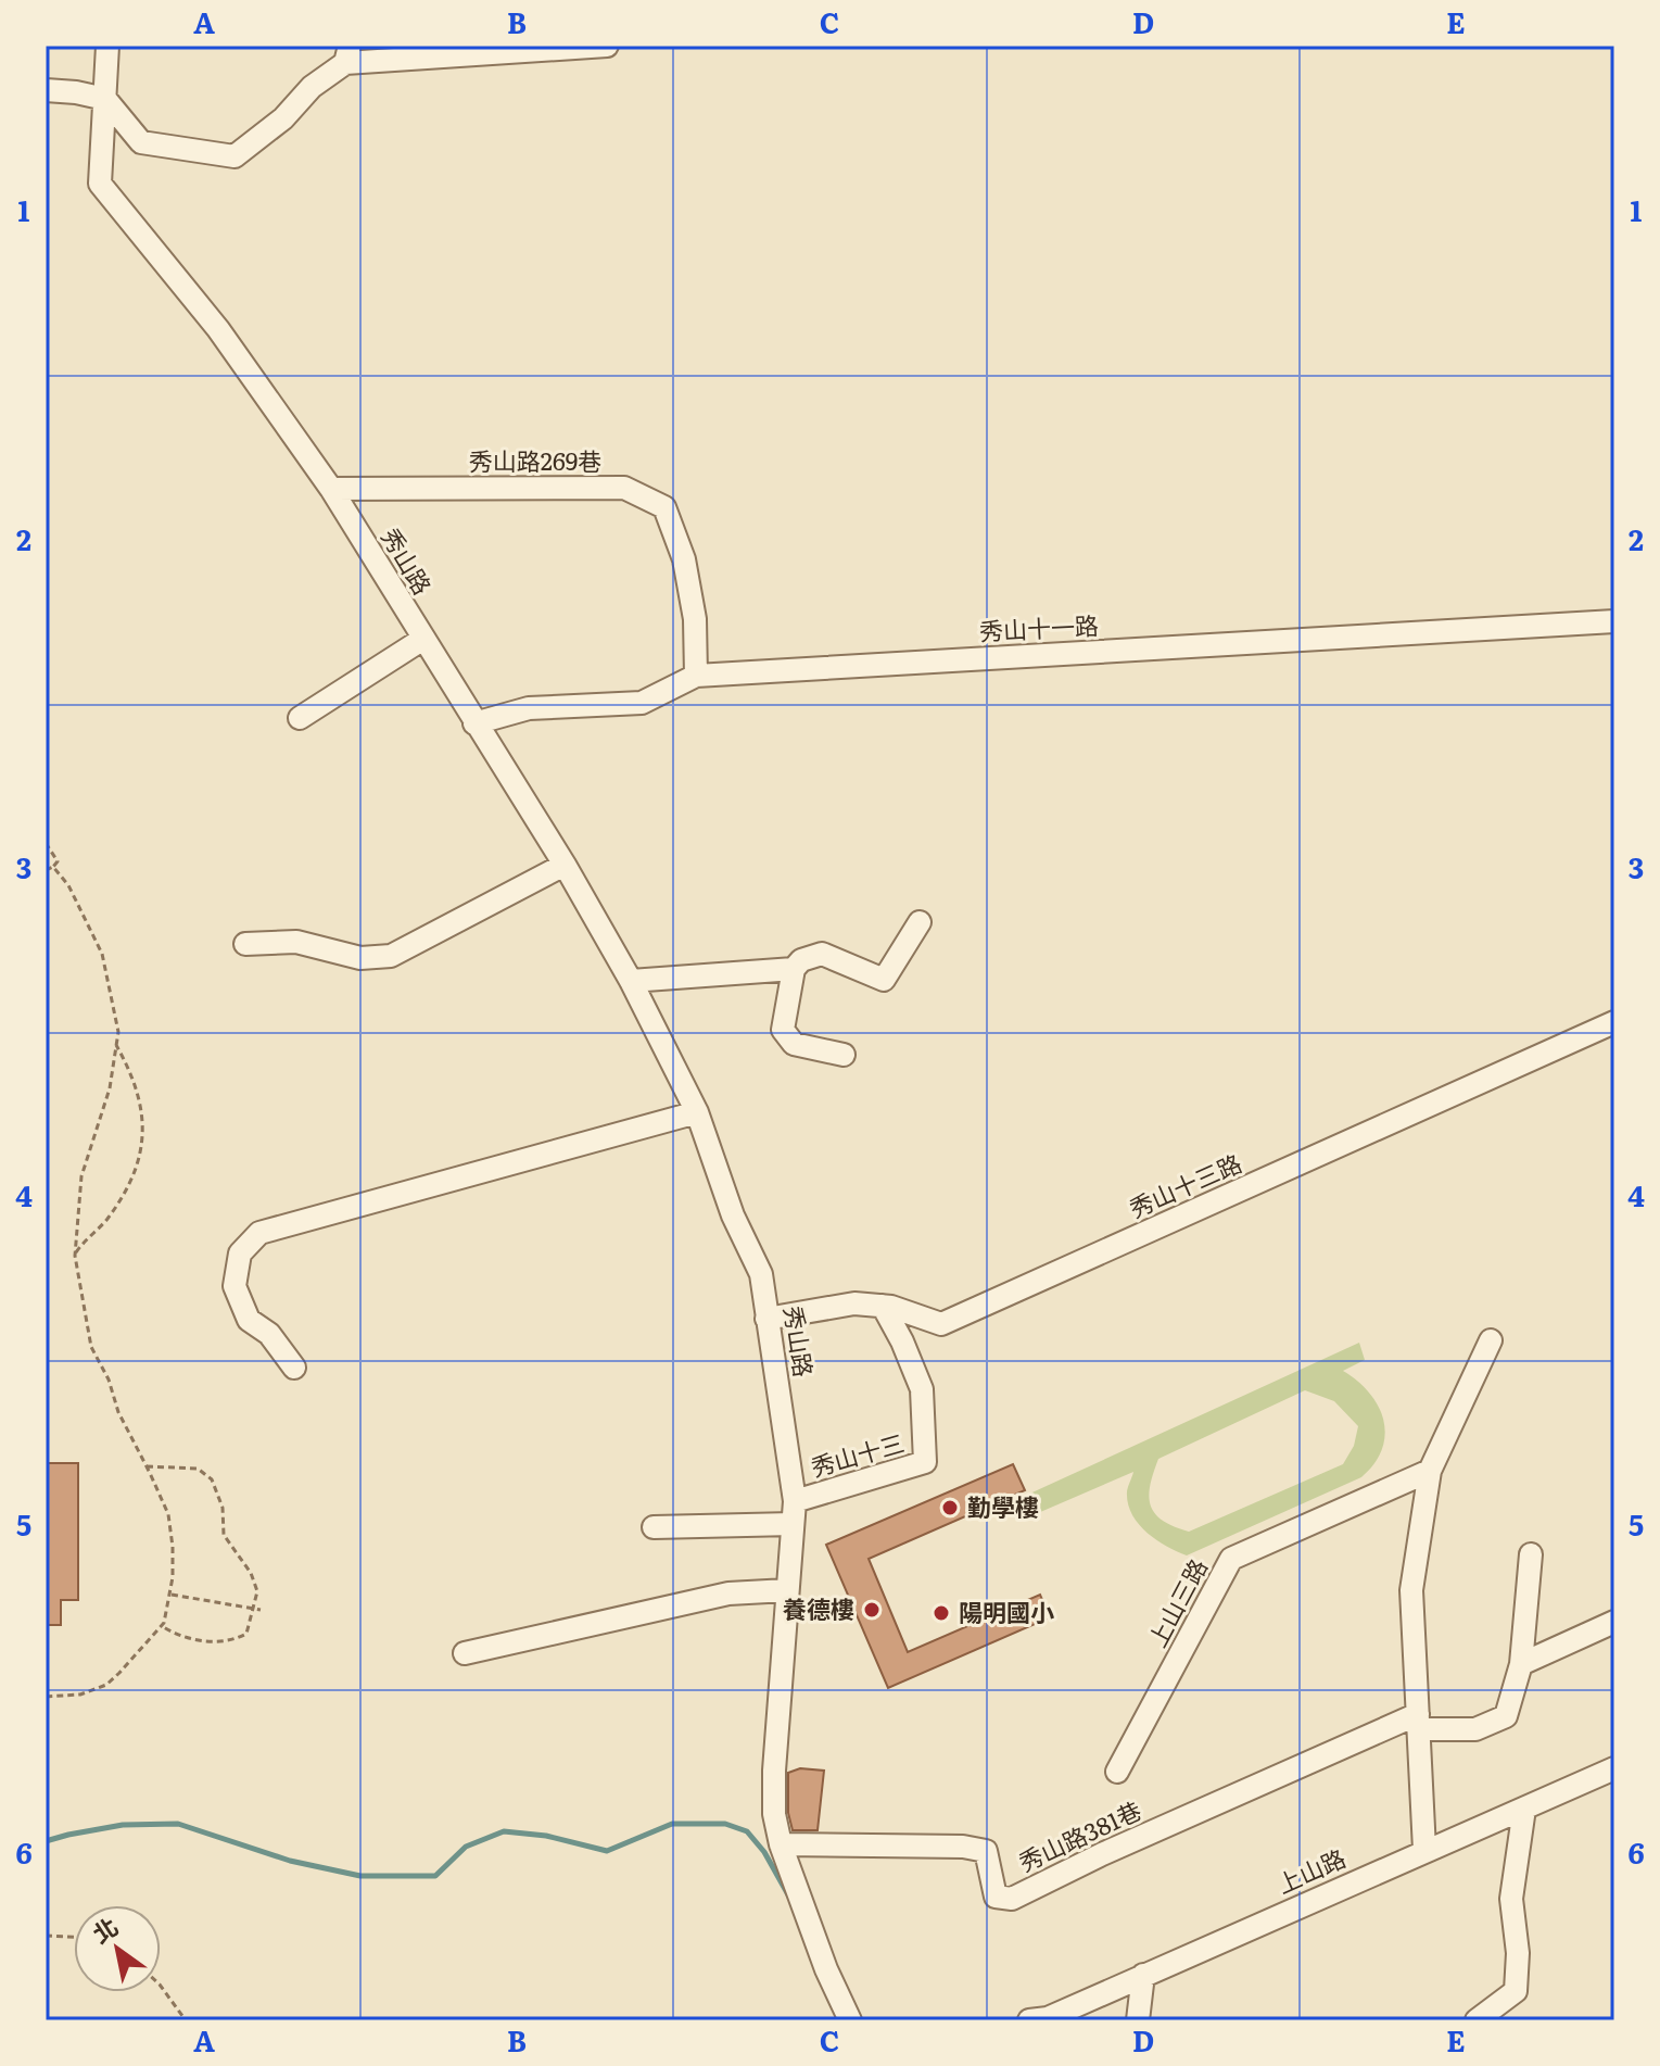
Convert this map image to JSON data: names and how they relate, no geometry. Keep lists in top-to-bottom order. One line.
{"streets":{"street":["秀山路269巷","秀山路","秀山十一路","秀山十三路","秀山十三","上山三路","秀山路381巷","上山路"]},"crossings":[["秀山路269巷","秀山路"],["秀山路269巷","秀山十一路"],["秀山路","秀山十一路"],["秀山路","秀山十三路"],["秀山路","秀山十三"],["秀山路","秀山路381巷"],["秀山十三路","秀山十三"]],"places":["勤學樓","養德樓","陽明國小"],"north":"top left","grid":{"columns":["A","B","C","D","E"],"rows":["1","2","3","4","5","6"]}}
